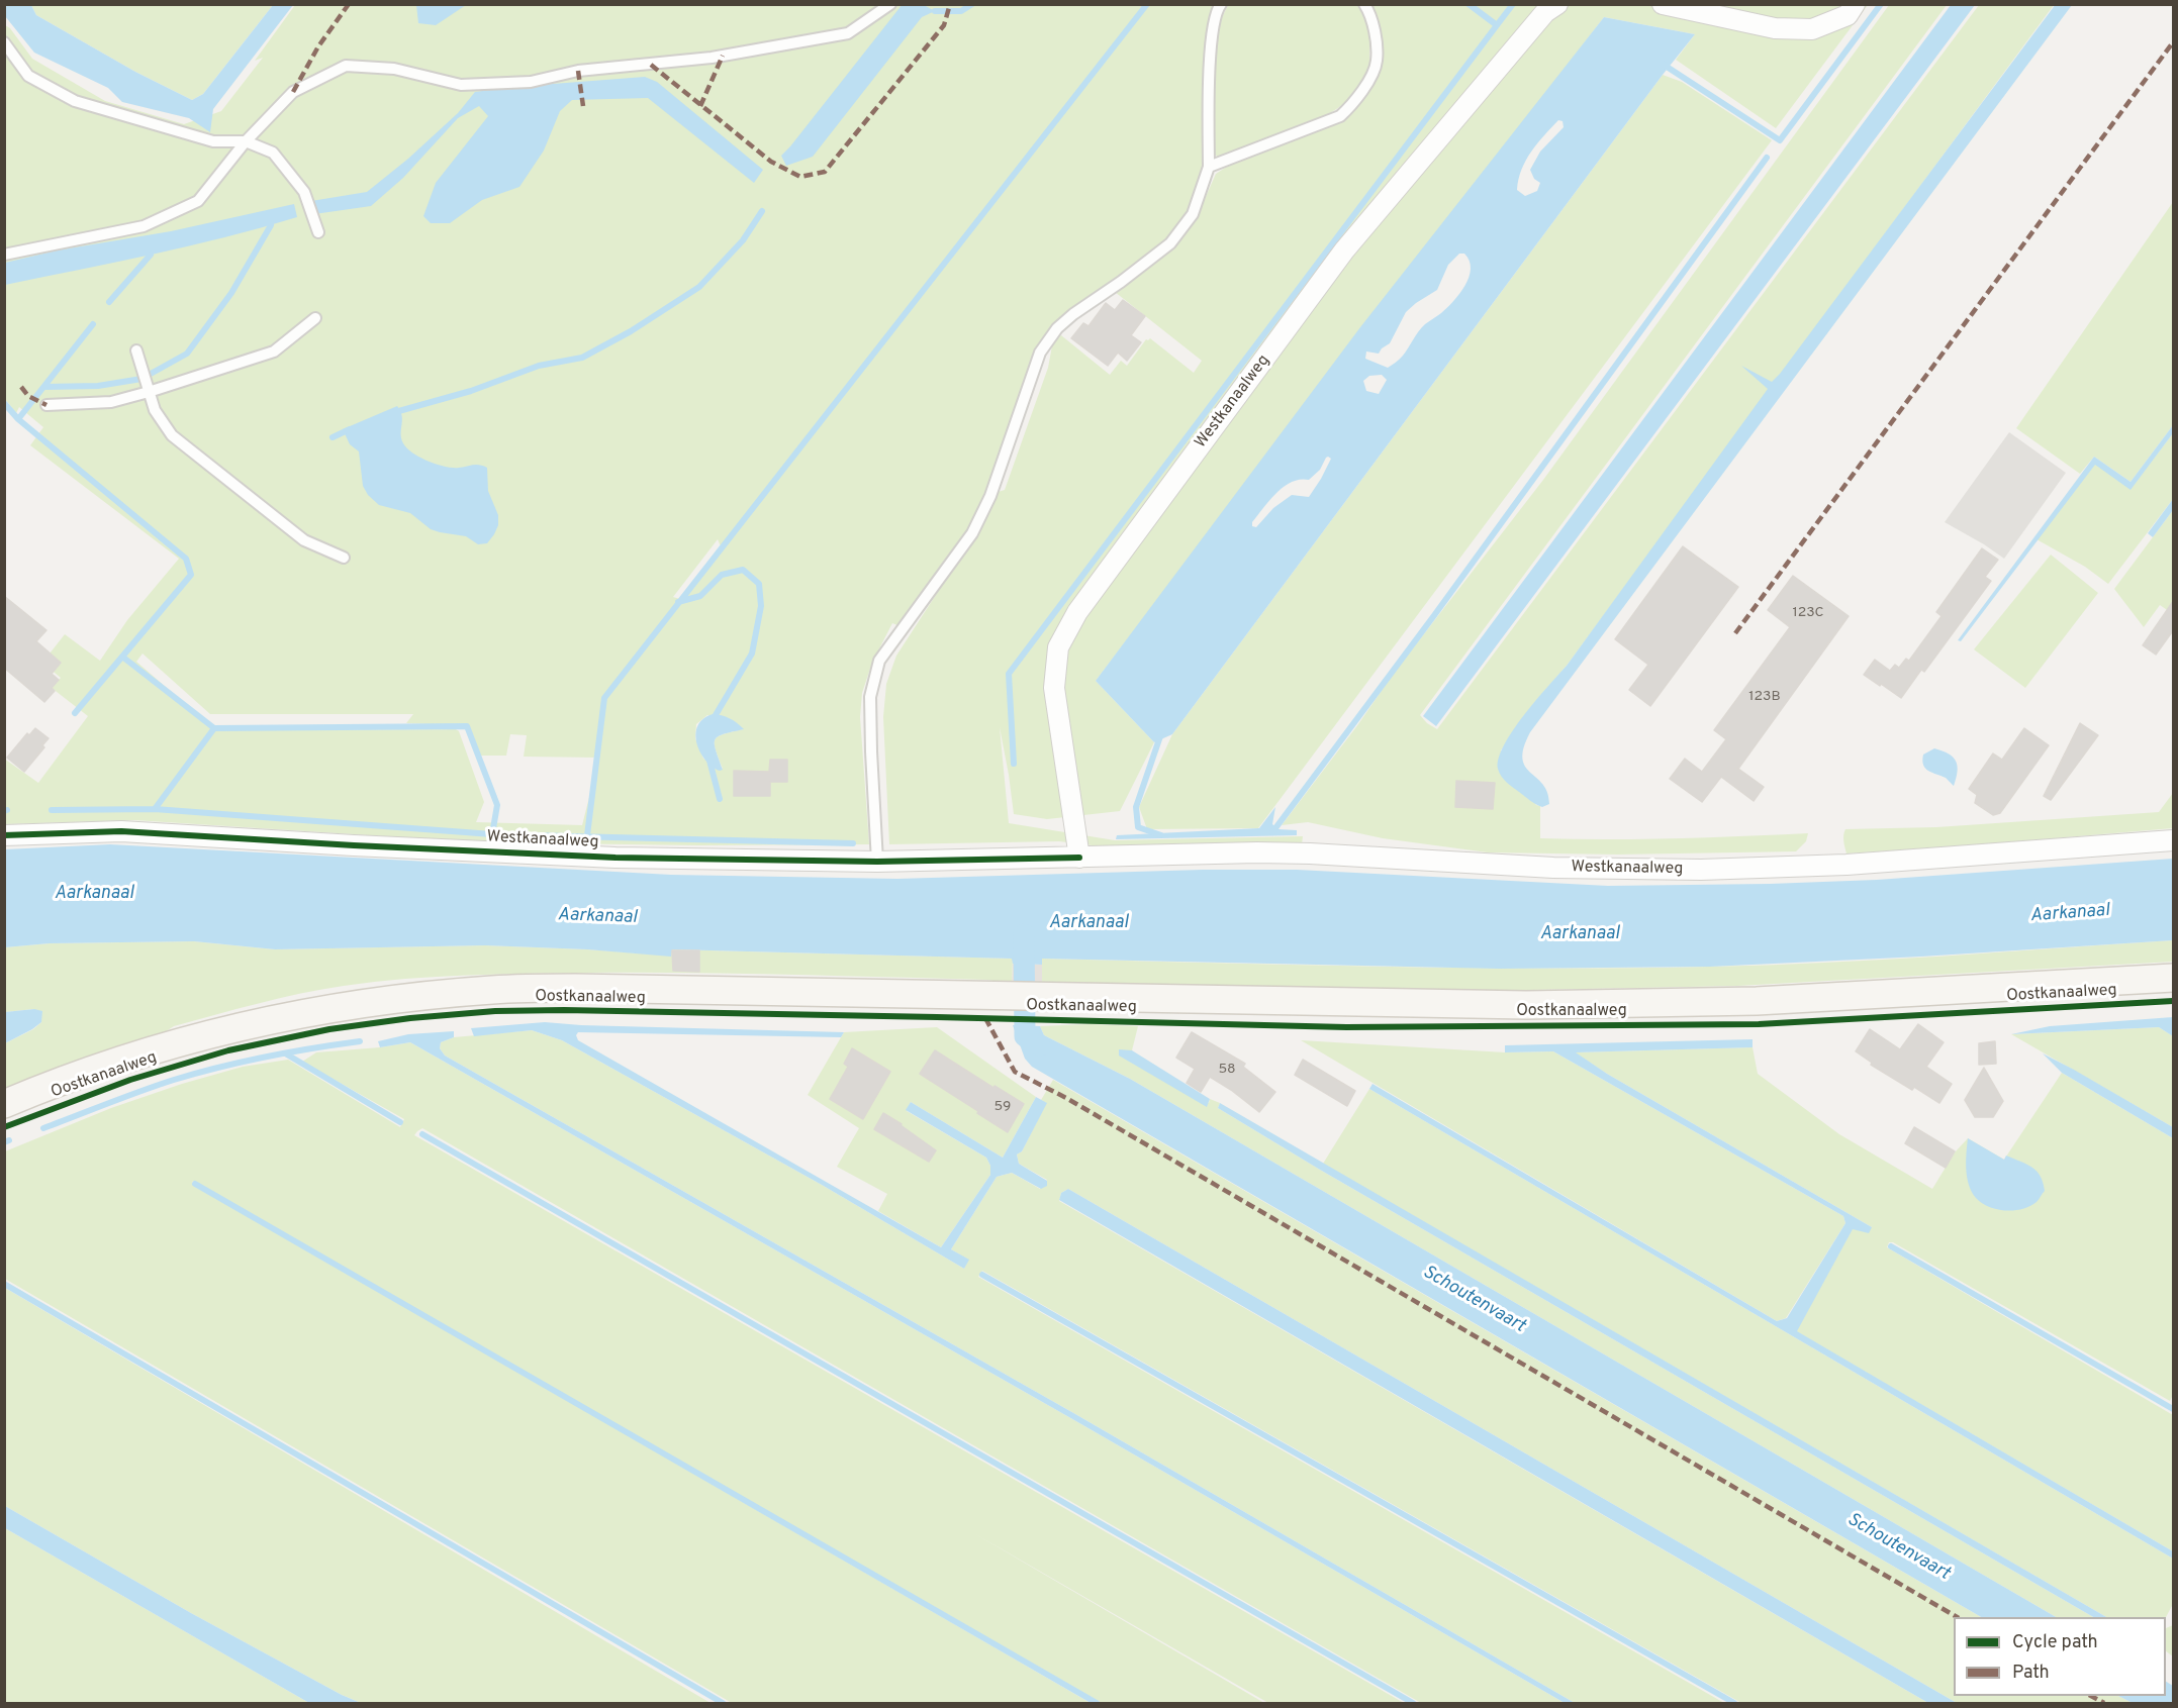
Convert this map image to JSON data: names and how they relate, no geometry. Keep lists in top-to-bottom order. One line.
{"streets":{"main road":["Oostkanaalweg"],"street":["Westkanaalweg"]},"water":["Aarkanaal","Schoutenvaart"],"house_numbers":["123C","123B","58","59"],"legend":["Cycle path","Path"]}
